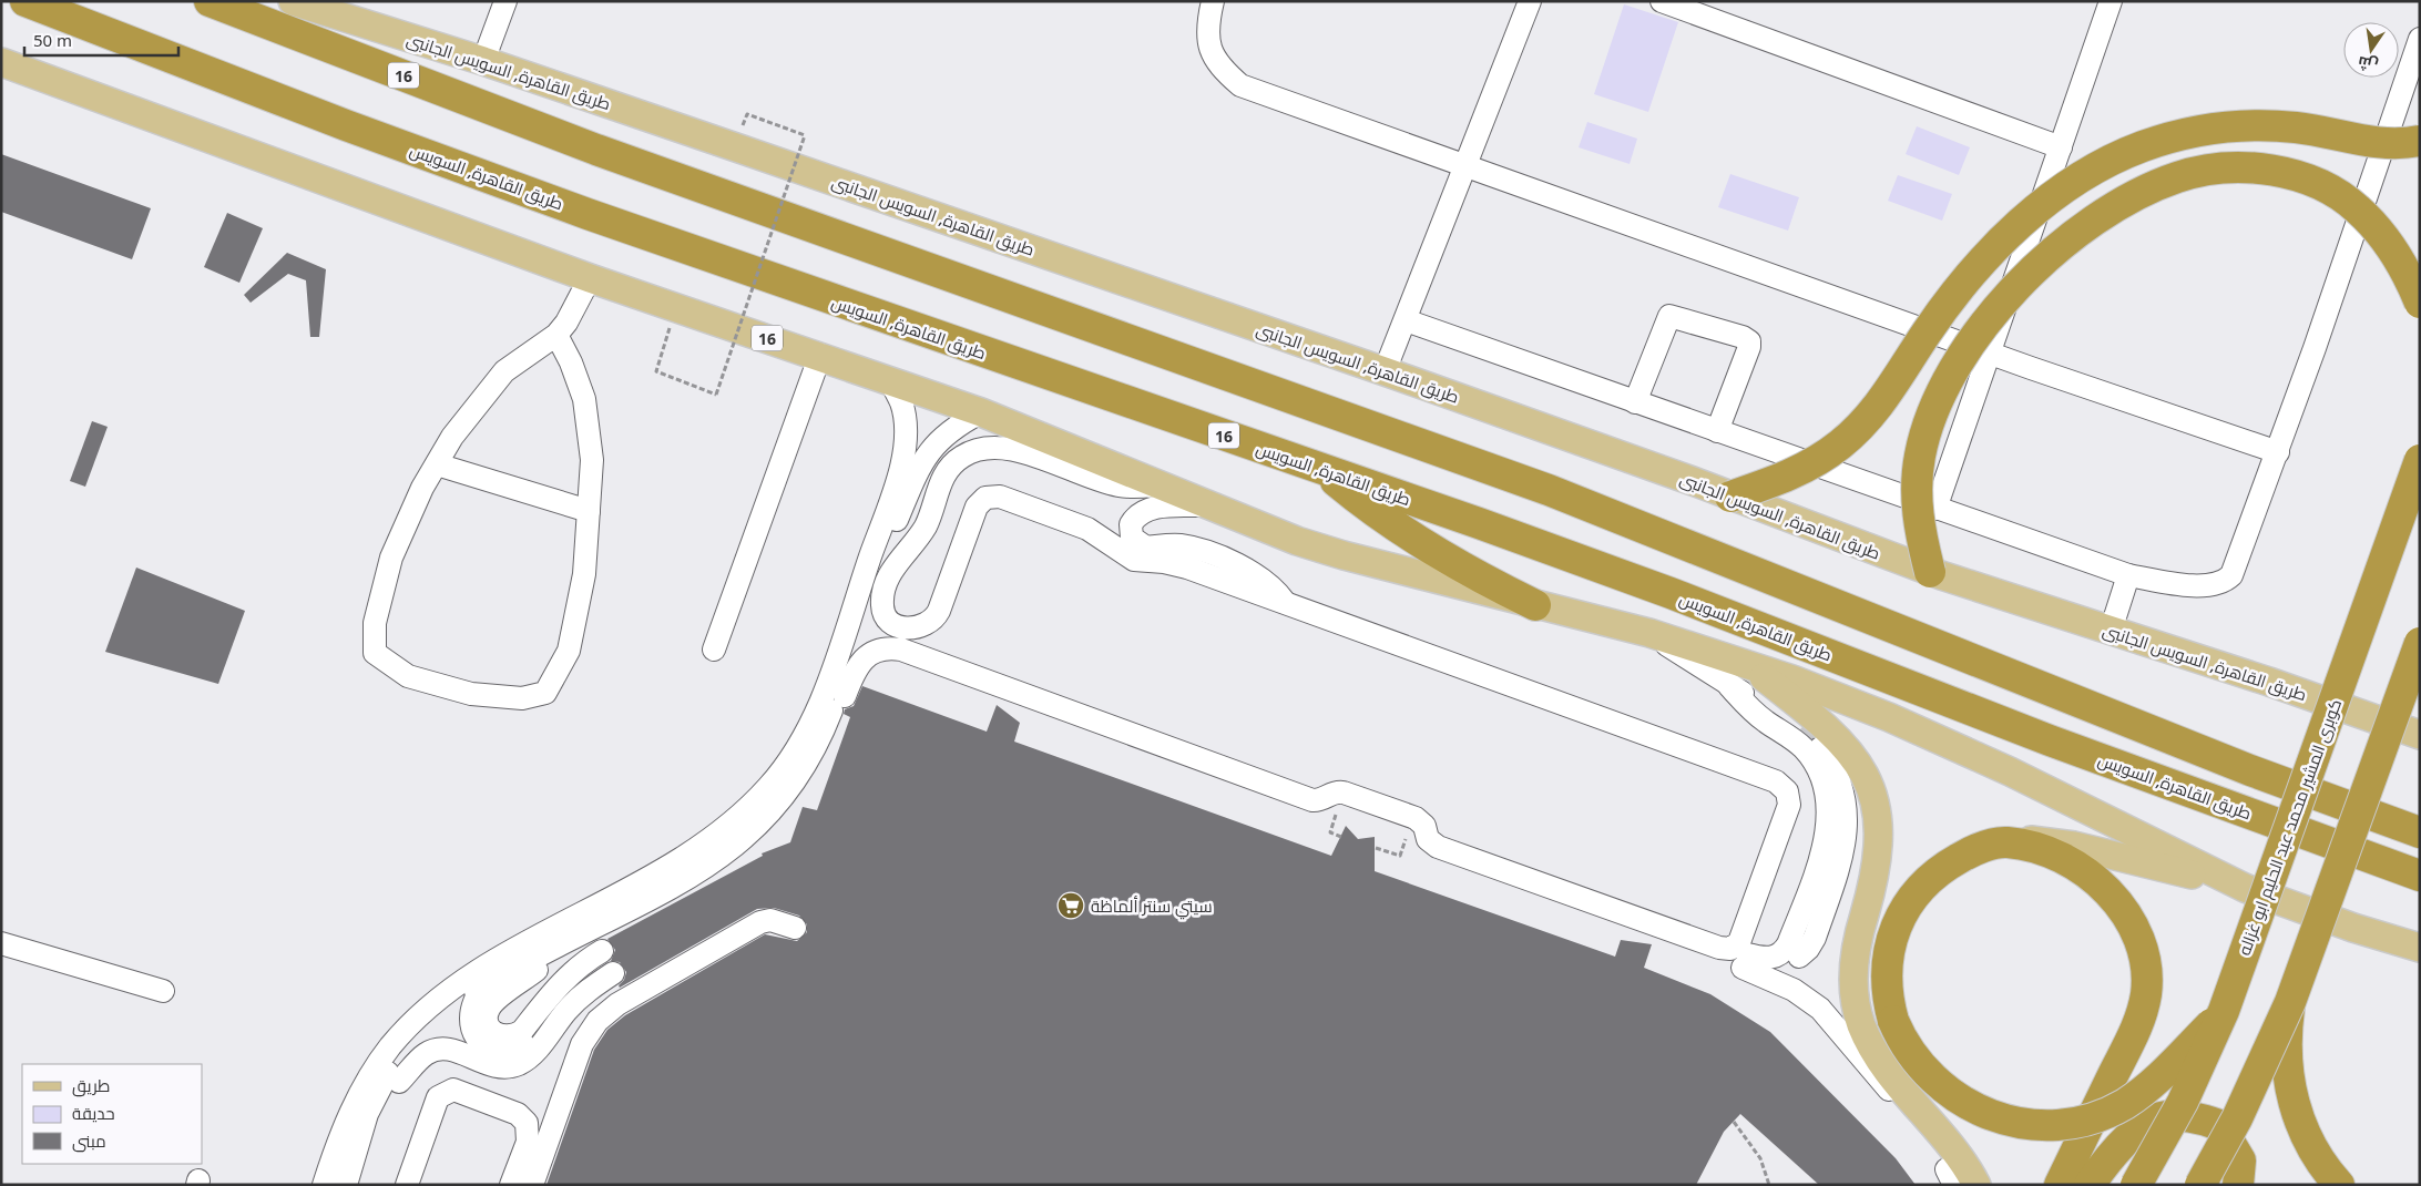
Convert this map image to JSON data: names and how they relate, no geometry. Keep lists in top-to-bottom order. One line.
{"streets":{"highway":["16","طريق القاهرة, السويس","كوبرى المشير محمد عبد الحليم ابو غزاله"],"main road":["طريق القاهرة, السويس الجانبى"]},"places":{"supermarket":["سيتي سنتر ألماظة"]},"legend":["طريق","حديقة","مبنى"],"scale_bar":"50 m","north":"bottom"}
